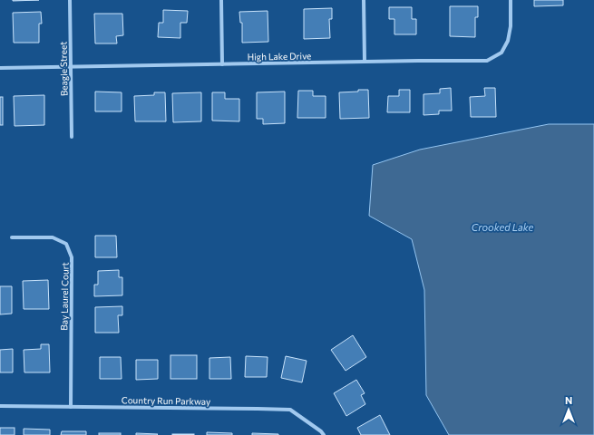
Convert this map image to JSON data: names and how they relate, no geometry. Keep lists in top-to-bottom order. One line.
{"streets":{"street":["High Lake Drive","Beagle Street","Bay Laurel Court","Country Run Parkway"]},"crossings":[["High Lake Drive","Beagle Street"],["Bay Laurel Court","Country Run Parkway"]],"water":["Crooked Lake"],"north":"top"}
